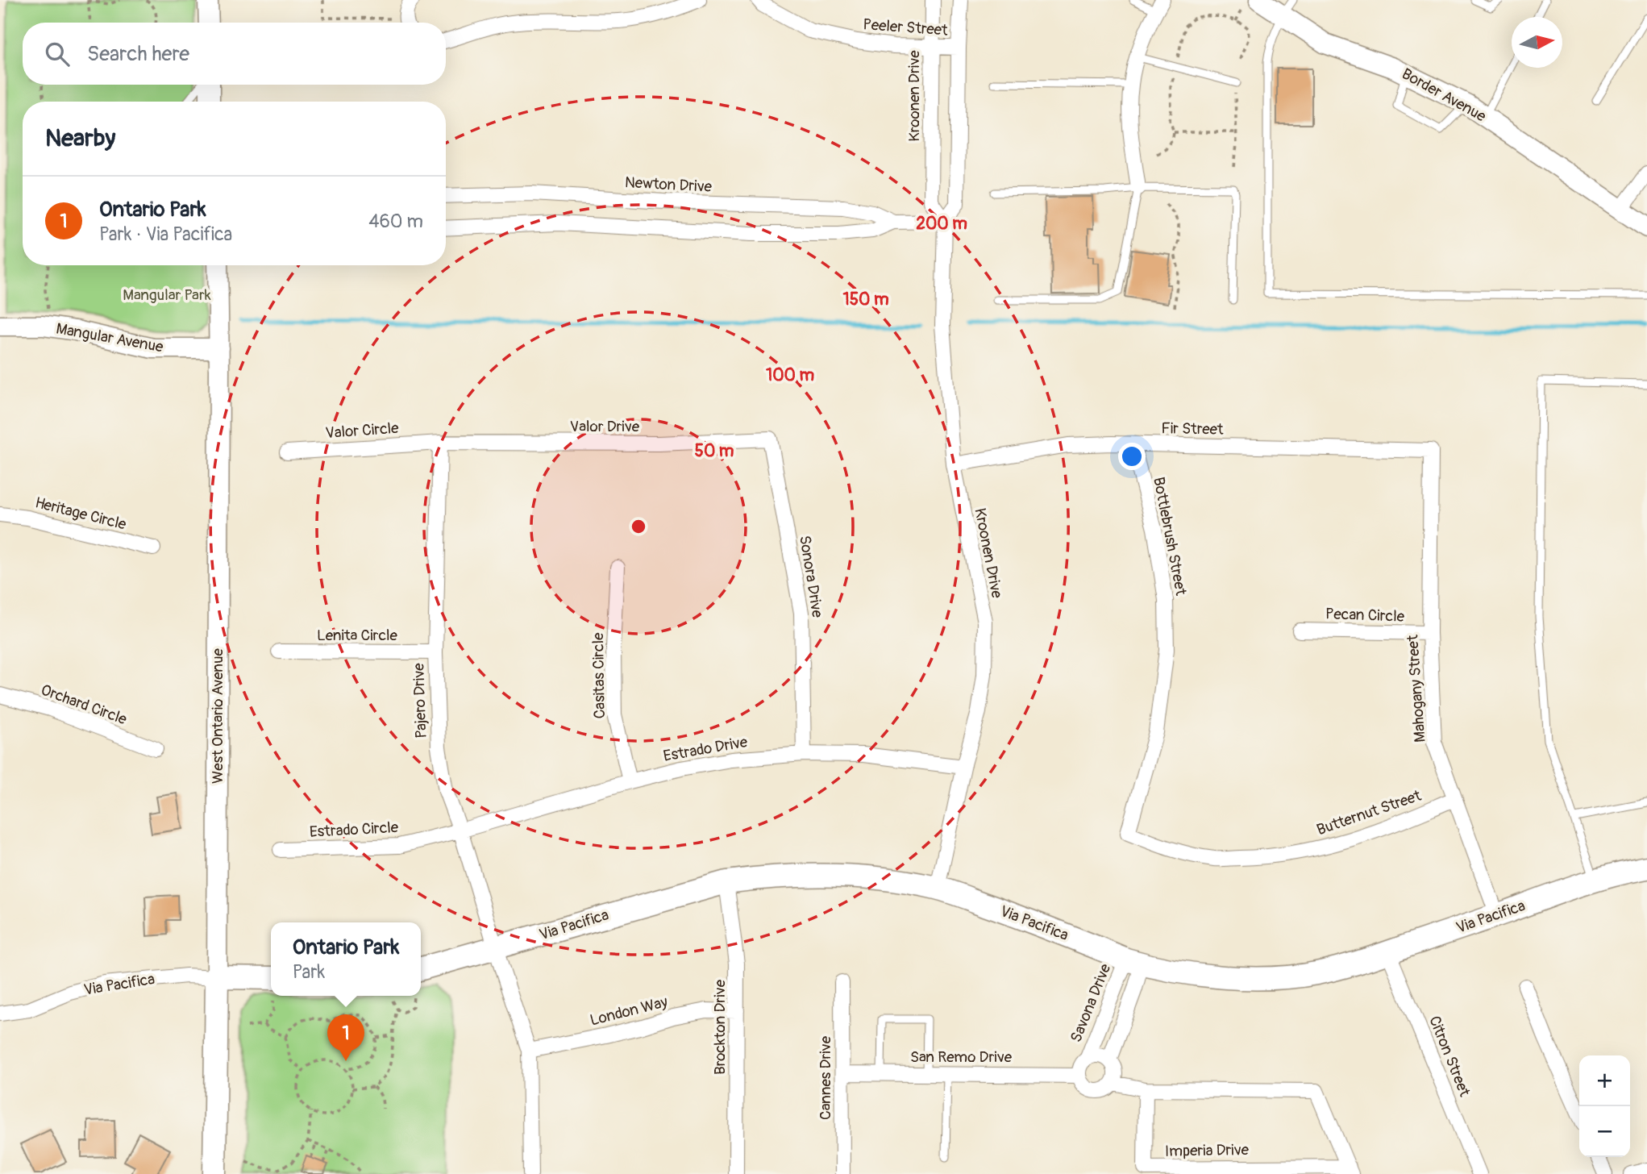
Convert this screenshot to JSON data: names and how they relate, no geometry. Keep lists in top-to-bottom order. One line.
{"streets":{"main road":["Border Avenue","Mangular Avenue","West Ontario Avenue","Via Pacifica"],"street":["Peeler Street","Kroonen Drive","Newton Drive","Valor Drive","Fir Street","Valor Circle","Heritage Circle","Bottlebrush Street","Sonora Drive","Pecan Circle","Lenita Circle","Casitas Circle","Mahogany Street","Pajero Drive","Orchard Circle","Estrado Drive","Butternut Street","Estrado Circle","Savona Drive","London Way","Brockton Drive","Citron Street","San Remo Drive","Cannes Drive","Imperia Drive"]},"crossings":[["Peeler Street","Kroonen Drive"],["Kroonen Drive","Newton Drive"],["Kroonen Drive","Fir Street"],["Kroonen Drive","Estrado Drive"],["Kroonen Drive","Via Pacifica"],["Mangular Avenue","West Ontario Avenue"],["Valor Drive","Valor Circle"],["Valor Drive","Sonora Drive"],["Valor Drive","Pajero Drive"],["Fir Street","Bottlebrush Street"],["Fir Street","Mahogany Street"],["Valor Circle","Pajero Drive"],["Bottlebrush Street","Butternut Street"],["Sonora Drive","Estrado Drive"],["Pecan Circle","Mahogany Street"],["Lenita Circle","Pajero Drive"],["Casitas Circle","Estrado Drive"],["Mahogany Street","Butternut Street"],["Mahogany Street","Via Pacifica"],["Pajero Drive","Estrado Drive"],["Pajero Drive","Estrado Circle"],["Pajero Drive","Via Pacifica"],["Pajero Drive","London Way"],["West Ontario Avenue","Via Pacifica"],["Estrado Drive","Estrado Circle"],["Via Pacifica","Savona Drive"],["Via Pacifica","Brockton Drive"],["Via Pacifica","Citron Street"],["Savona Drive","San Remo Drive"],["London Way","Brockton Drive"],["San Remo Drive","Cannes Drive"]],"parks":["Mangular Park"],"north":"right","page":{"search":"Search here","heading":"Nearby","list":[{"mark":"1","name":"Ontario Park","note":"Park · Via Pacifica","value":"460 m"}],"popup":["Ontario Park","Park"],"pins":"1","map_buttons":["+","−"]},"rings":["200 m","150 m","100 m","50 m"]}
